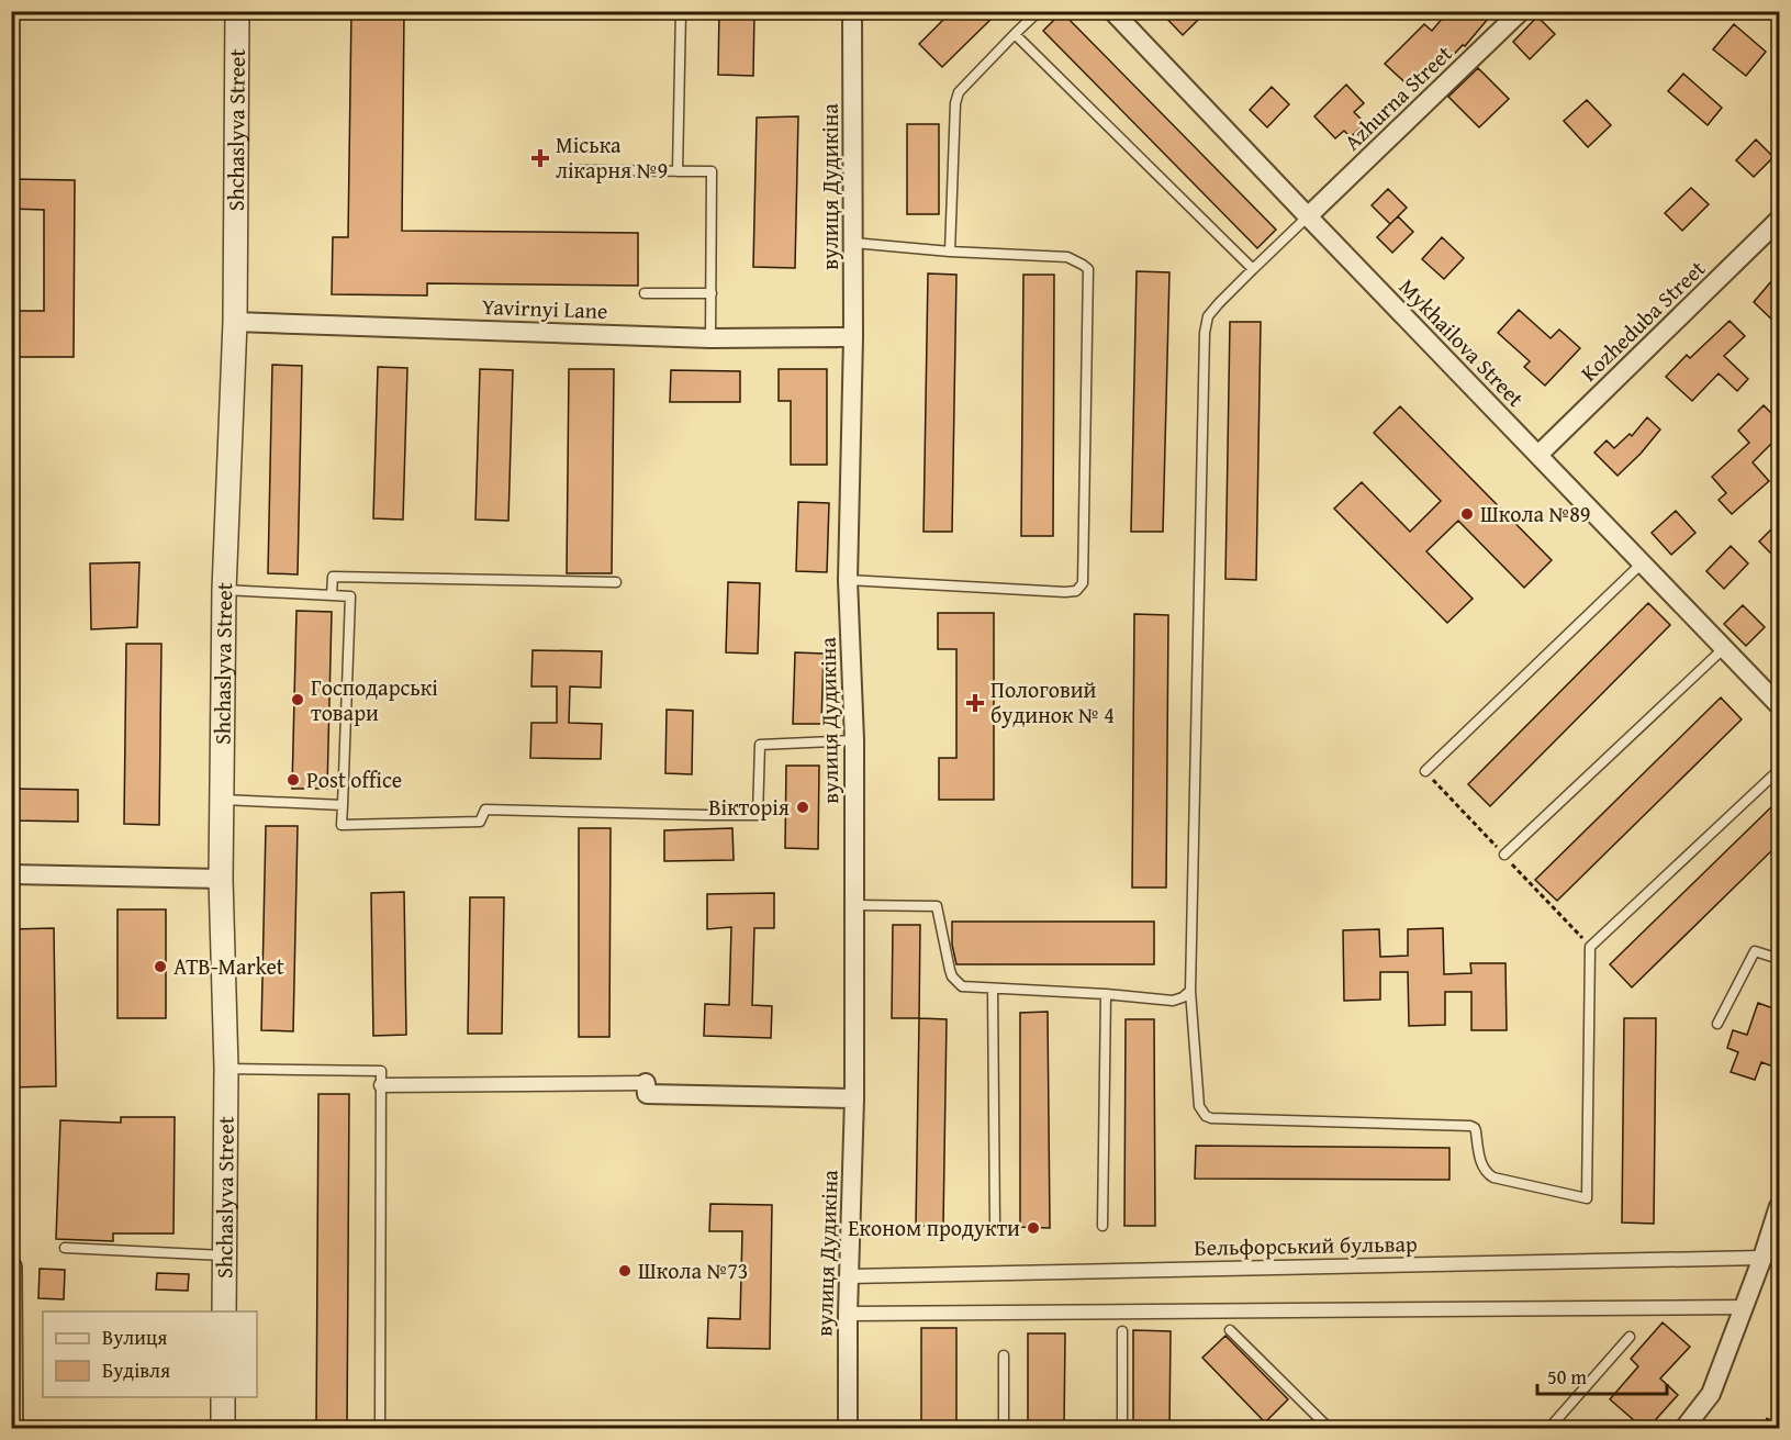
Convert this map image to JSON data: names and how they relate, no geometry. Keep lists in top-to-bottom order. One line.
{"streets":{"street":["Azhurna Street","Shchaslyva Street","вулиця Дудикіна","Yavirnyi Lane","Kozheduba Street","Mykhailova Street","Бельфорський бульвар"]},"crossings":[["Azhurna Street","Mykhailova Street"],["Shchaslyva Street","Yavirnyi Lane"],["вулиця Дудикіна","Yavirnyi Lane"],["вулиця Дудикіна","Бельфорський бульвар"],["Kozheduba Street","Mykhailova Street"]],"places":{"health":["Міська лікарня №9","Пологовий будинок № 4"],"other":["Школа №89","Господарські товари","Post office","Вікторія","ATB-Market","Економ продукти","Школа №73"]},"legend":["Вулиця","Будівля"],"scale_bar":"50 m"}
